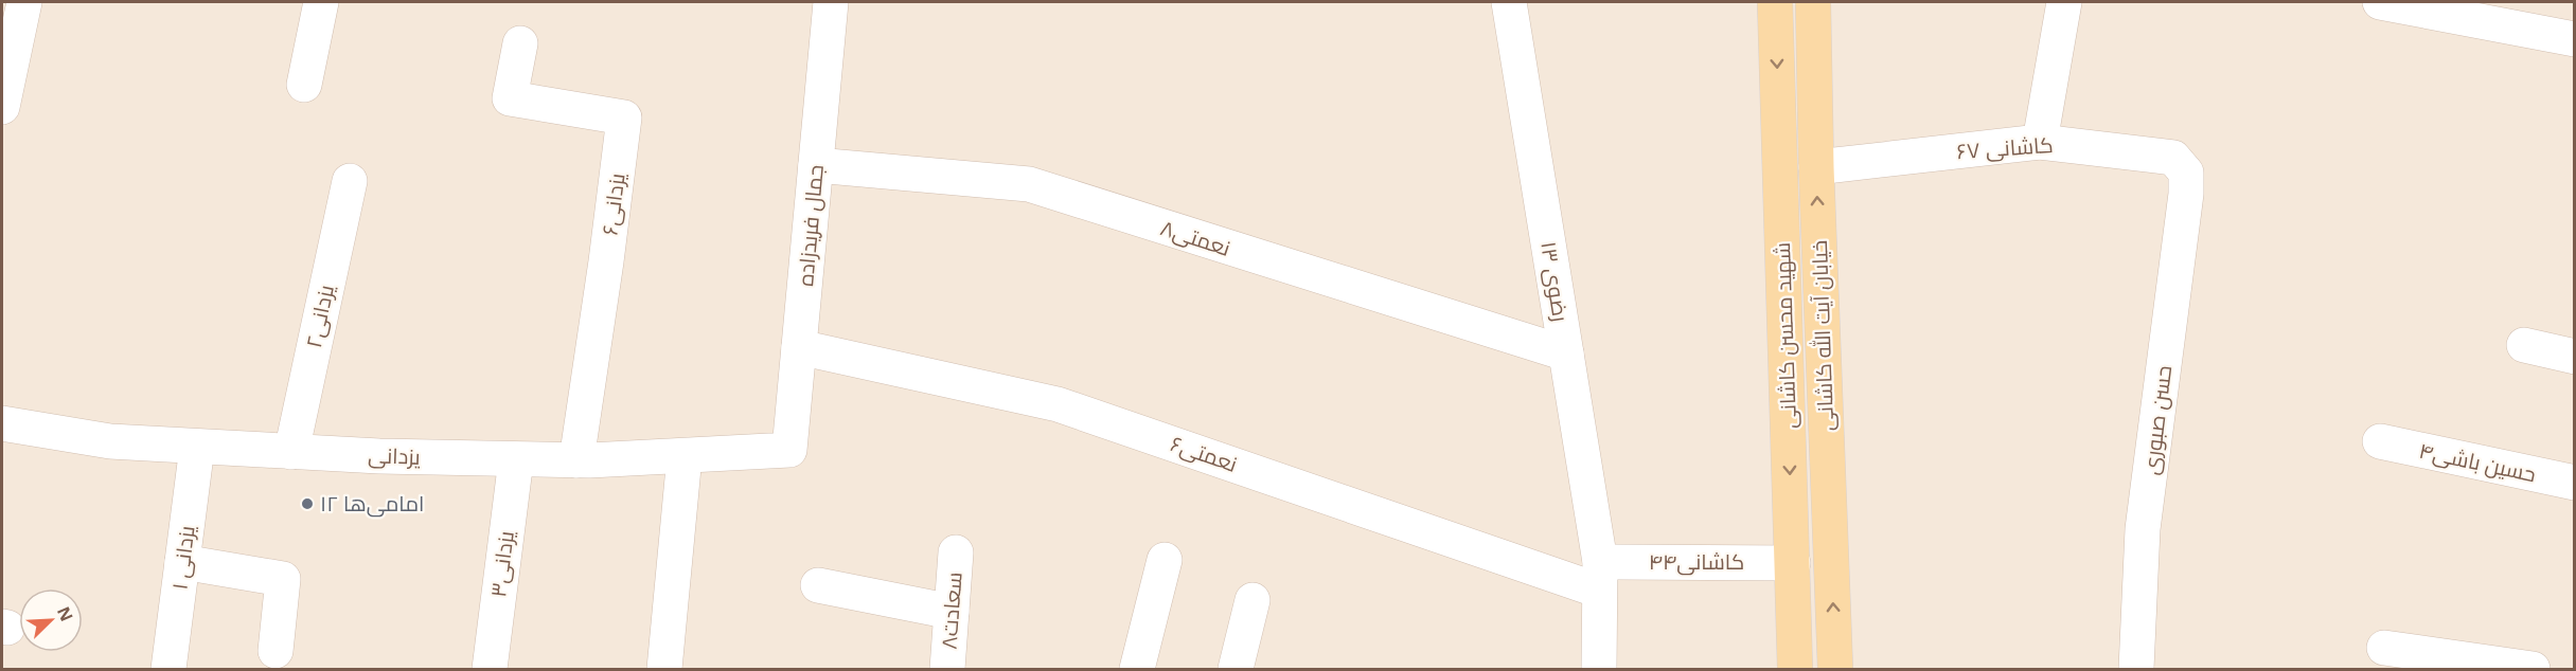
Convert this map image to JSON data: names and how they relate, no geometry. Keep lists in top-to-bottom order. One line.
{"streets":{"main road":["شهید محسن کاشانی","خیابان آیت الله کاشانی"],"street":["کاشانی ۶۷","یزدانی۶","جمال فریدزاده","نعمتی۸","رضوی ۱۳","یزدانی۲","حسن صبوری","نعمتی۶","یزدانی","حسین باشی۴","یزدانی ۱","کاشانی۴۴","یزدانی۳","سعادت۸"]},"crossings":[["کاشانی ۶۷","خیابان آیت الله کاشانی"],["کاشانی ۶۷","حسن صبوری"],["یزدانی۶","یزدانی"],["جمال فریدزاده","نعمتی۸"],["جمال فریدزاده","نعمتی۶"],["جمال فریدزاده","یزدانی"],["نعمتی۸","رضوی ۱۳"],["رضوی ۱۳","نعمتی۶"],["رضوی ۱۳","کاشانی۴۴"],["یزدانی۲","یزدانی"],["شهید محسن کاشانی","کاشانی۴۴"],["نعمتی۶","کاشانی۴۴"],["یزدانی","یزدانی ۱"],["یزدانی","یزدانی۳"]],"one_way":["شهید محسن کاشانی","خیابان آیت الله کاشانی"],"places":["۱۲ امامی‌ها"],"north":"top right"}
